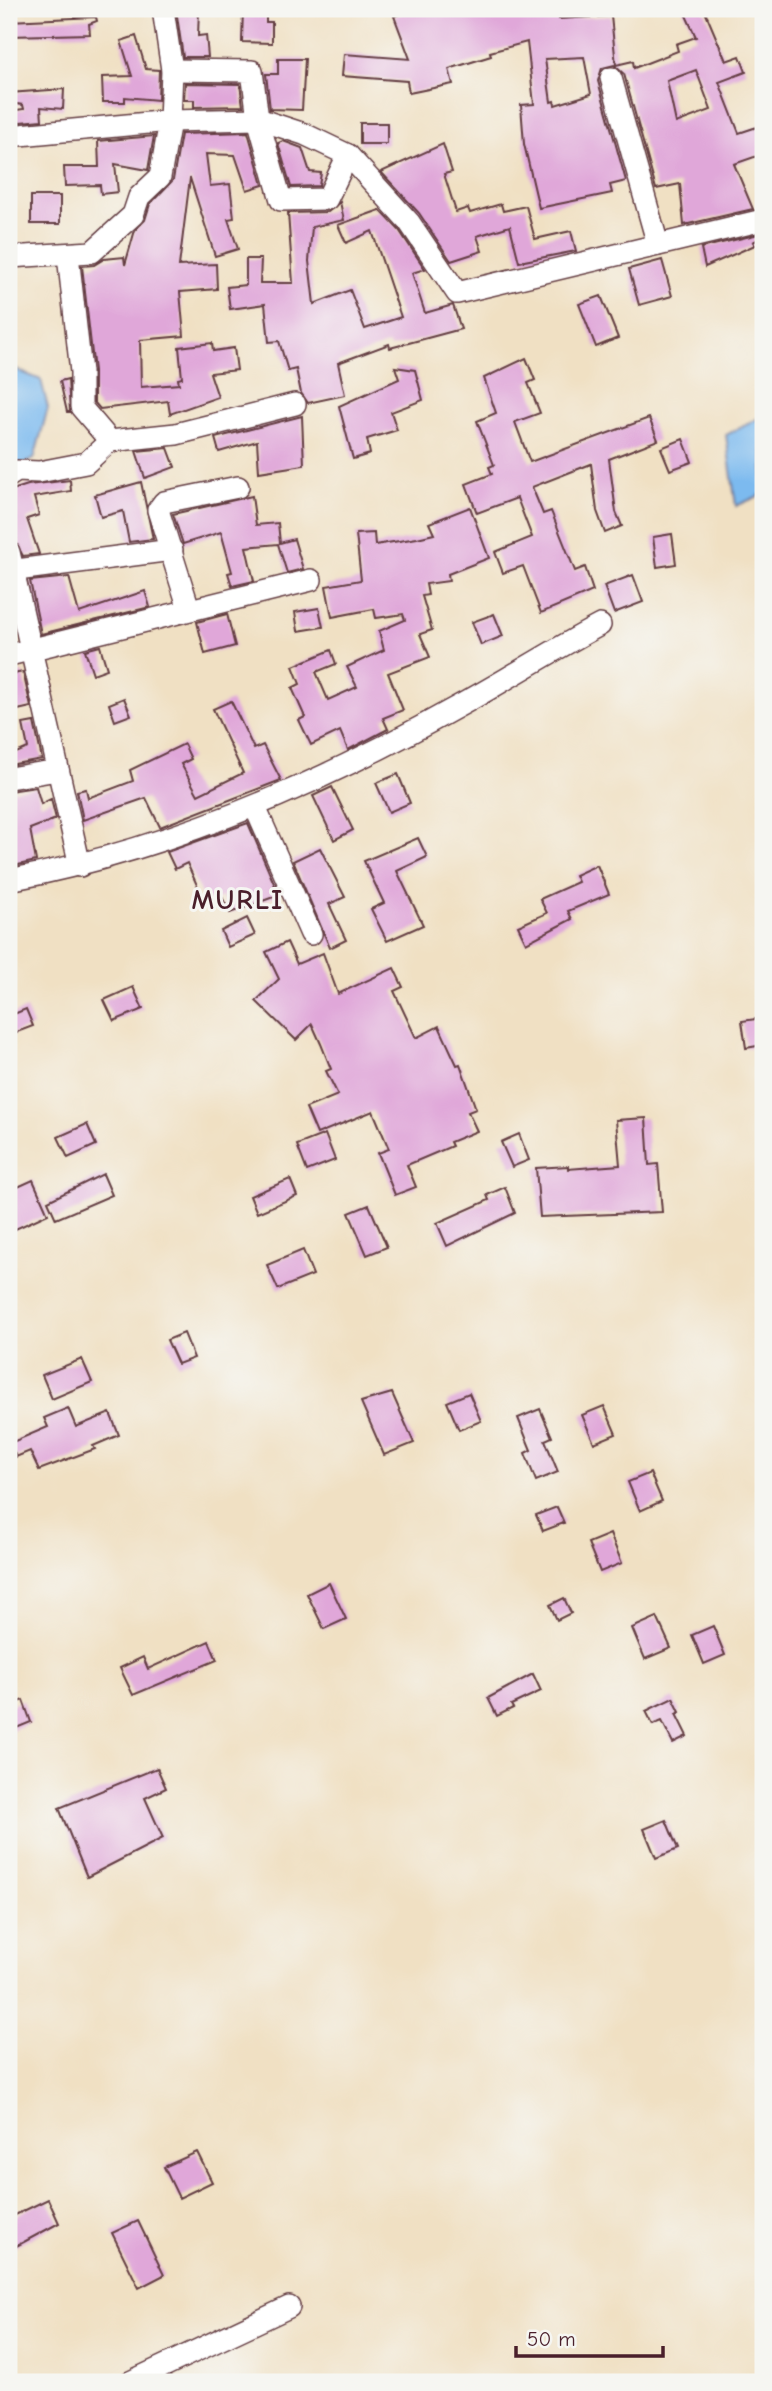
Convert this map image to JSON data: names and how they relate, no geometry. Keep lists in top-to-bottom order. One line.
{"districts":["MURLI"],"scale_bar":"50 m"}
